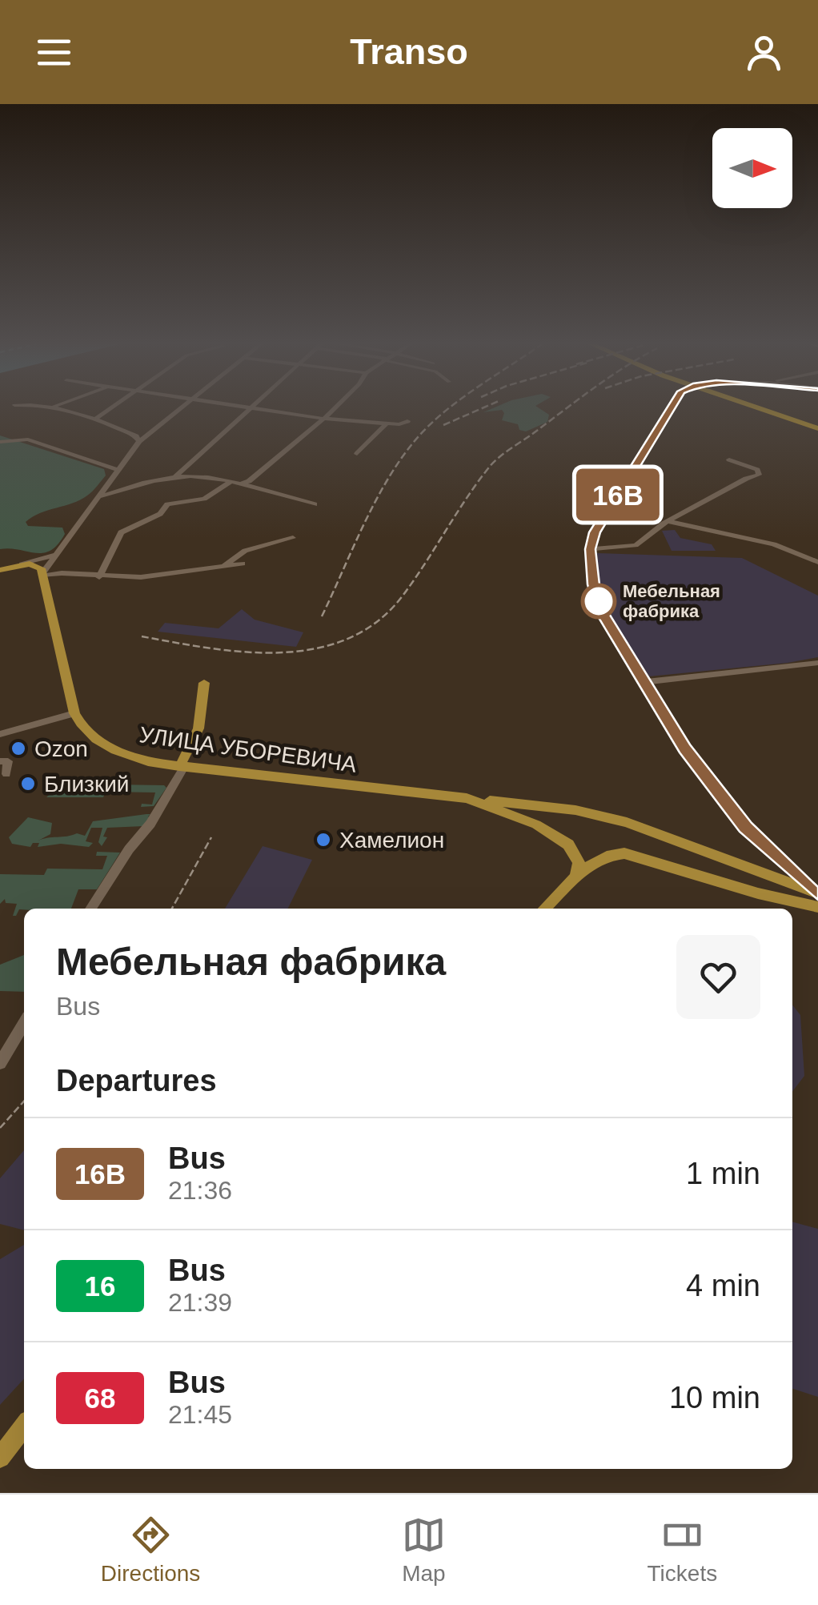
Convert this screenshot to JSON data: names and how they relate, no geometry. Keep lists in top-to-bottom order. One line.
{"streets":{"main road":["УЛИЦА УБОРЕВИЧА"]},"places":["Мебельная фабрика","Ozon","Близкий","Хамелион"],"lines":["bus line 16В"],"north":"right","page":{"header":"Transo","on_map":"16В","heading":[["Мебельная фабрика","Bus"],"Departures"],"list":[{"mark":"16В","name":"Bus","note":"21:36","value":"1 min"},{"mark":"16","name":"Bus","note":"21:39","value":"4 min"},{"mark":"68","name":"Bus","note":"21:45","value":"10 min"}],"tabs":["Directions","Map","Tickets"]}}
